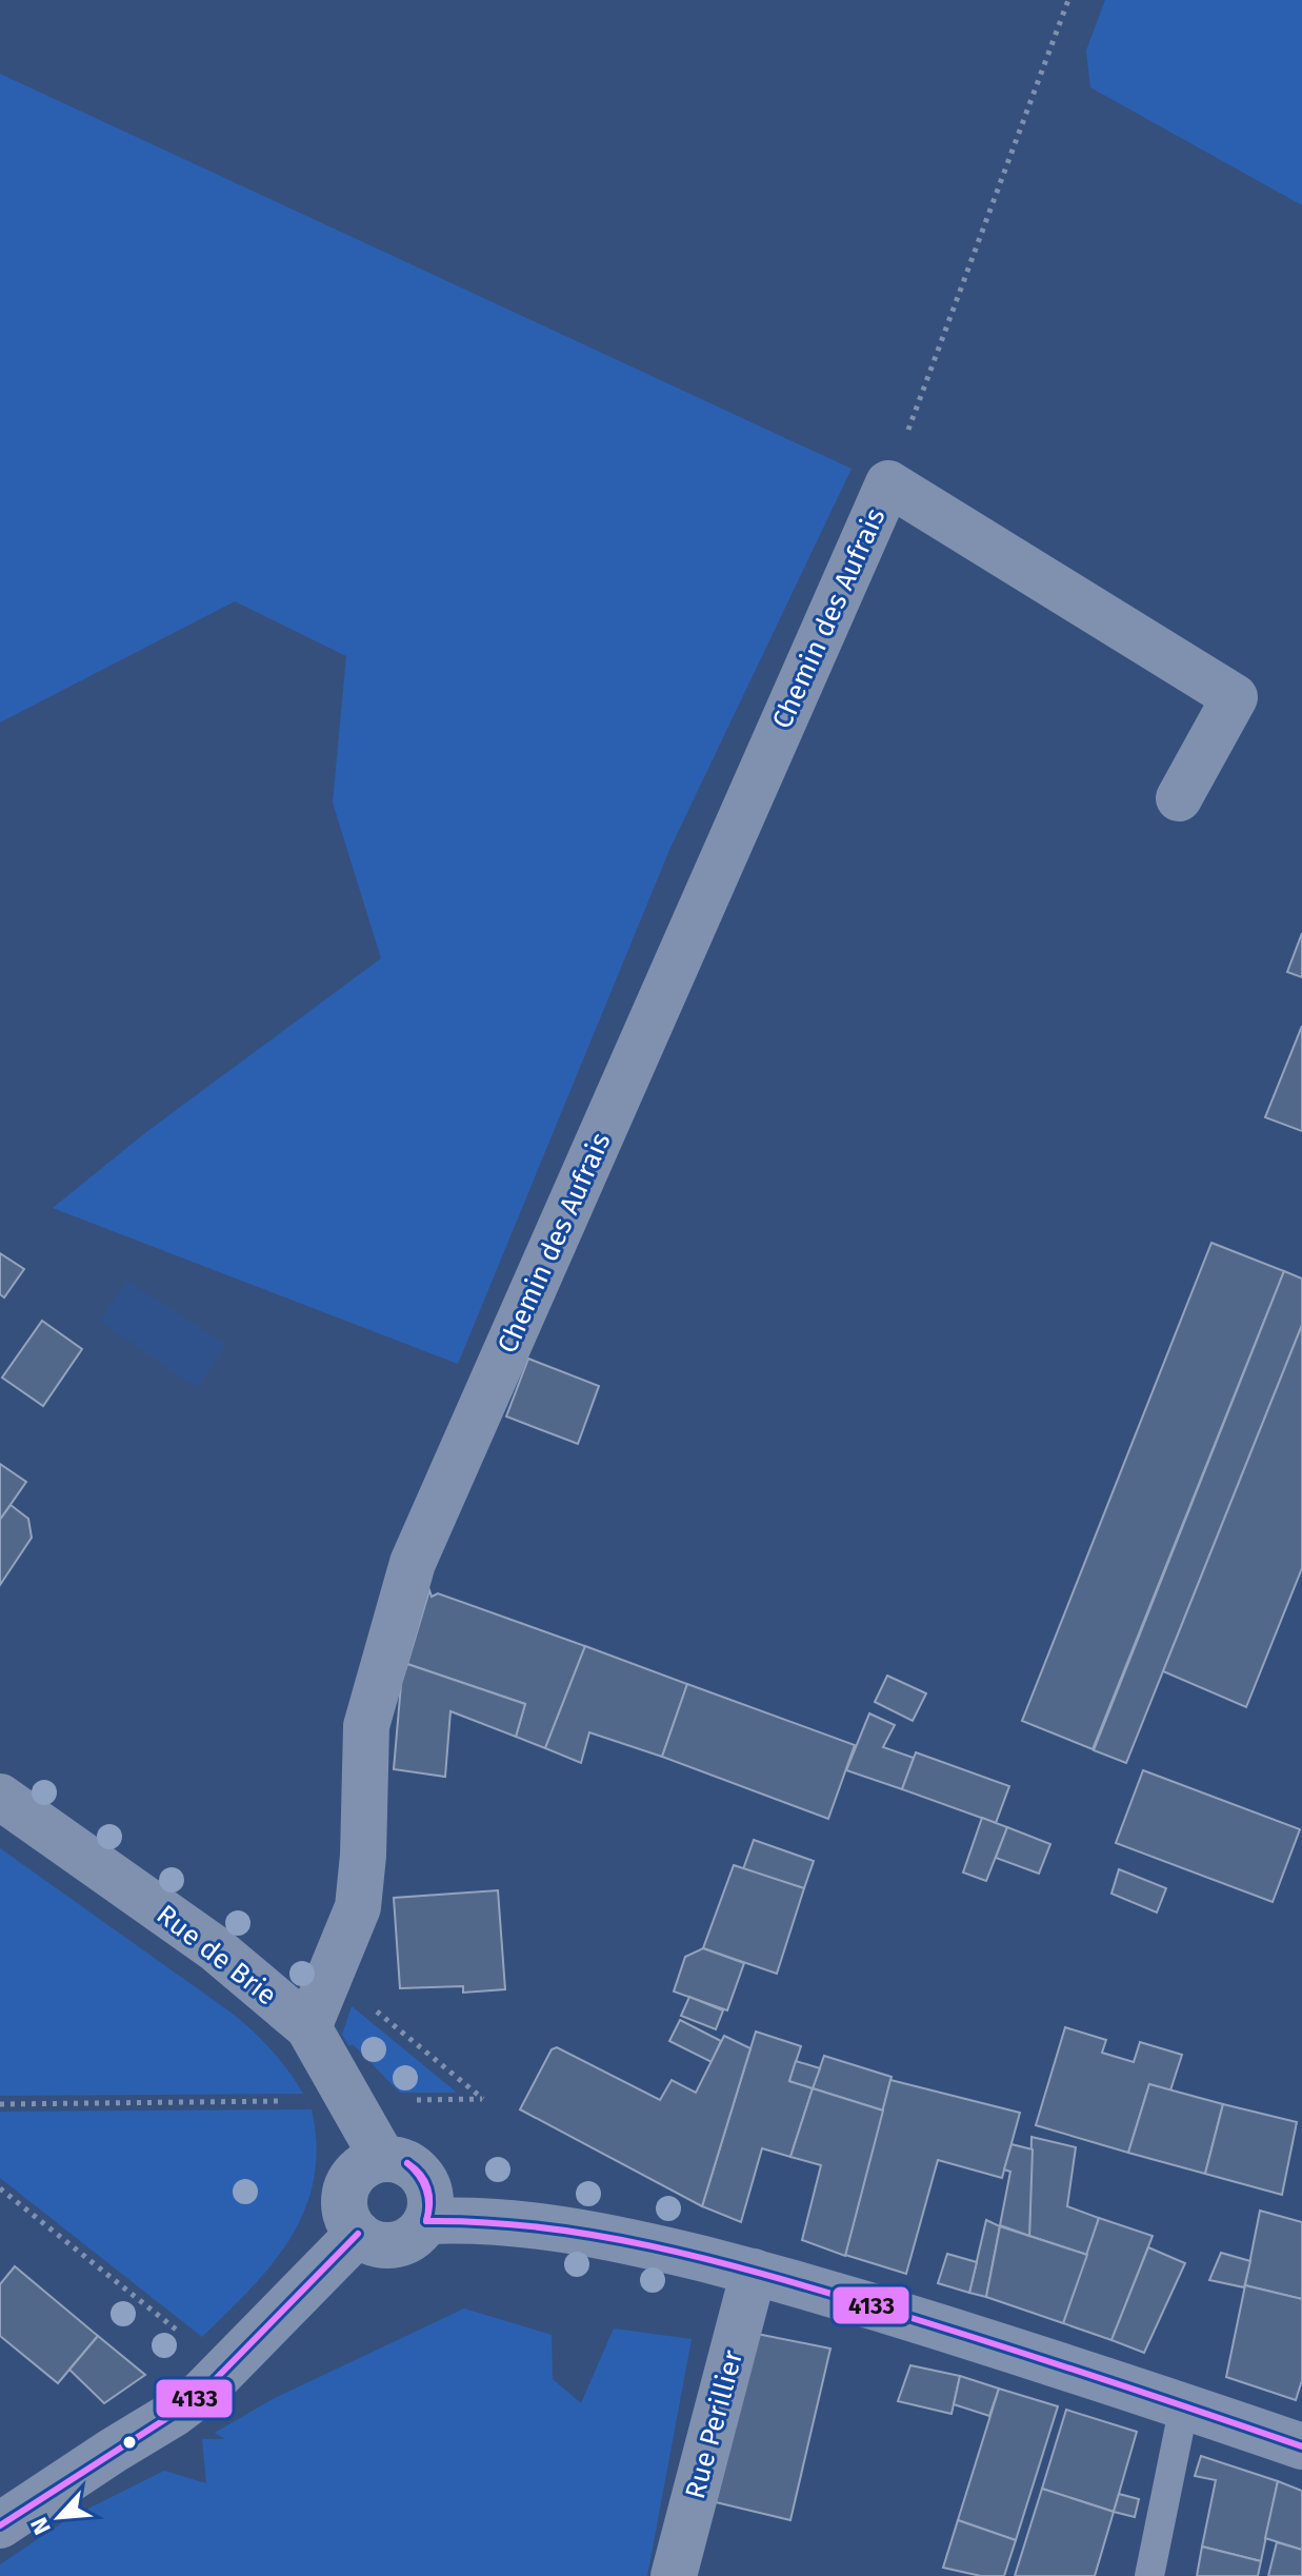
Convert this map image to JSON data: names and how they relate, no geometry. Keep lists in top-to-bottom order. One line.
{"streets":{"street":["Chemin des Aufrais","Rue de Brie","Rue Perillier"]},"crossings":[["Chemin des Aufrais","Rue de Brie"]],"lines":["transit line 4133"],"north":"bottom left"}
